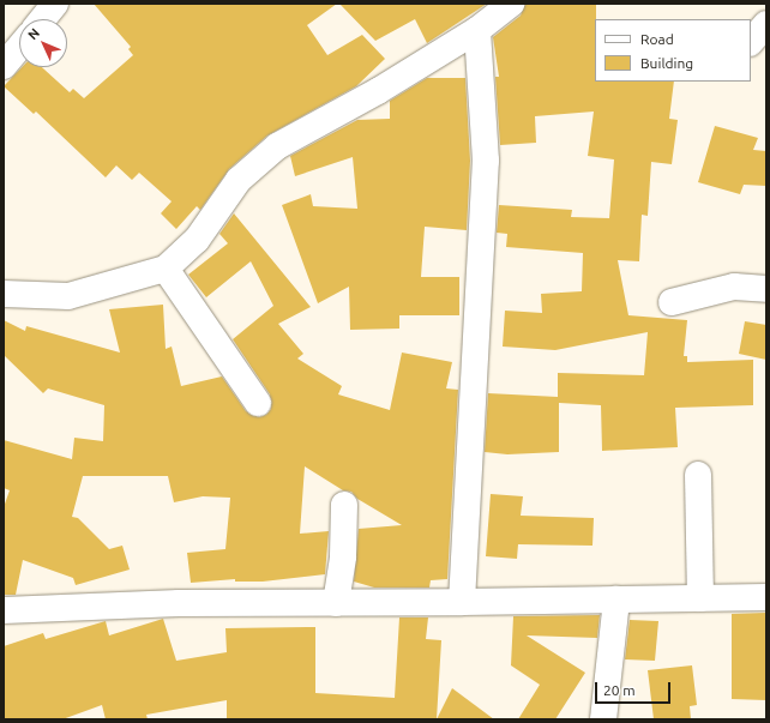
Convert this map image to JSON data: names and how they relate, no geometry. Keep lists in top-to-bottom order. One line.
{"legend":["Road","Building"],"scale_bar":"20 m","north":"top left"}
